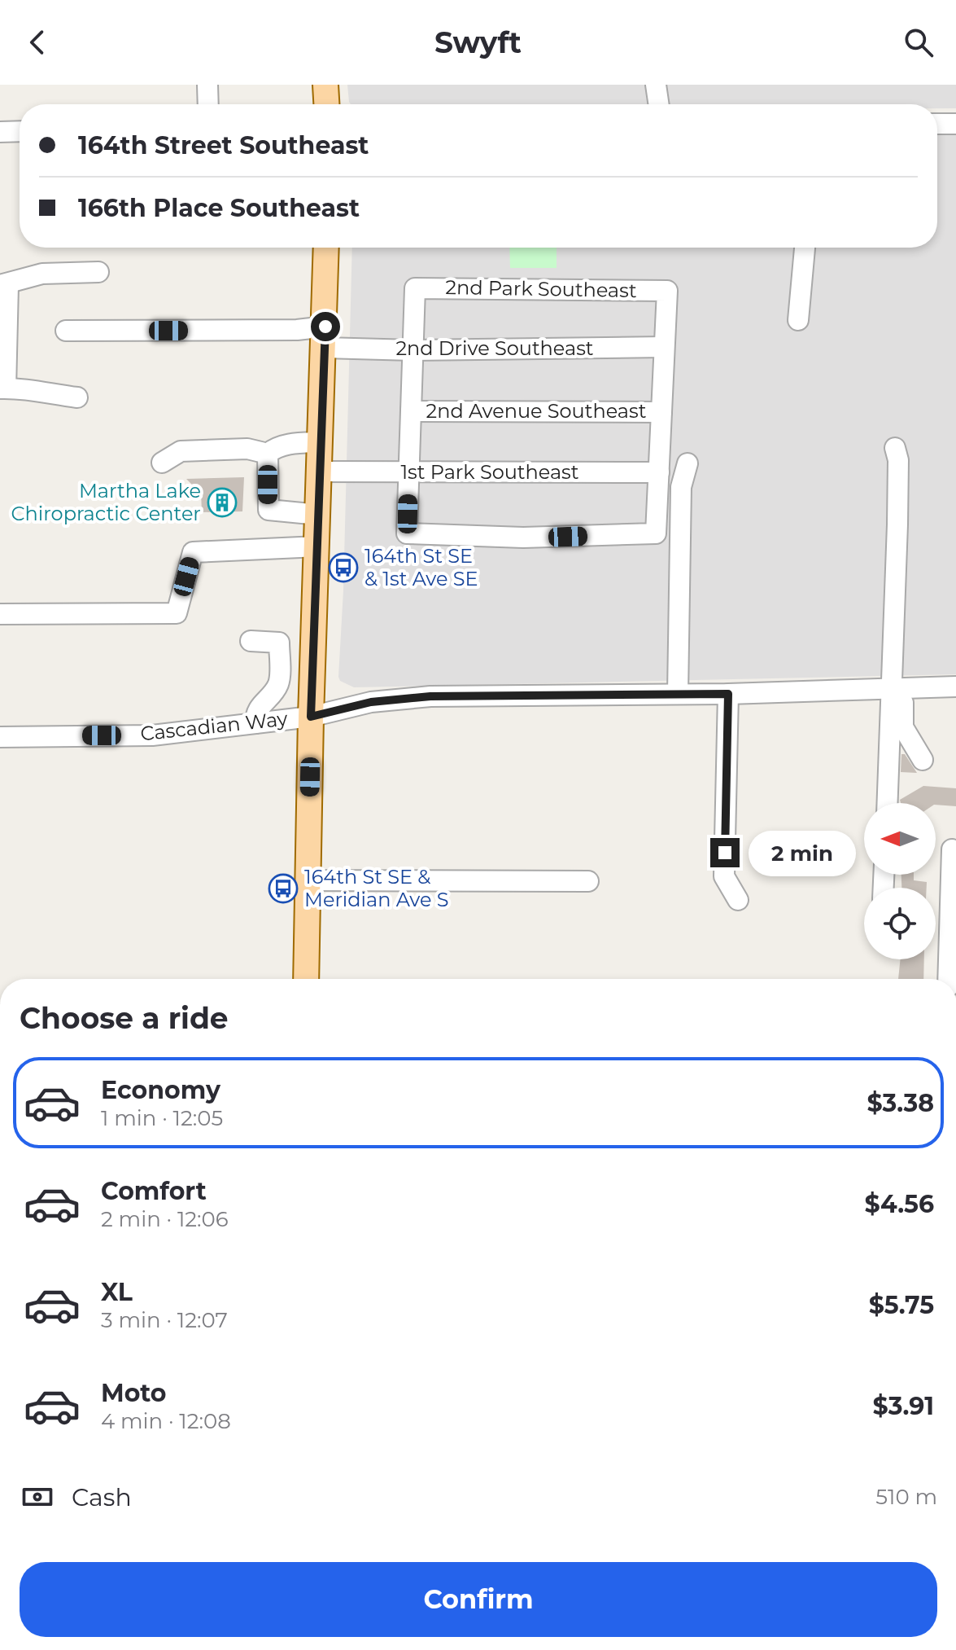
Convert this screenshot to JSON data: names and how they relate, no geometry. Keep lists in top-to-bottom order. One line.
{"streets":{"street":["2nd Park Southeast","2nd Drive Southeast","2nd Avenue Southeast","1st Park Southeast","Cascadian Way"]},"crossings":[["2nd Park Southeast","2nd Drive Southeast"]],"places":{"building":["Martha Lake Chiropractic Center"],"bus stop":["164th St SE & 1st Ave SE","164th St SE & Meridian Ave S"]},"north":"left","page":{"header":"Swyft","banner":["164th Street Southeast","166th Place Southeast"],"bubble":"2 min","heading":"Choose a ride","list":[{"name":"Economy","note":"1 min · 12:05","value":"$3.38"},{"name":"Comfort","note":"2 min · 12:06","value":"$4.56"},{"name":"XL","note":"3 min · 12:07","value":"$5.75"},{"name":"Moto","note":"4 min · 12:08","value":"$3.91"}],"pay":["Cash","510 m"],"buttons":"Confirm"}}
